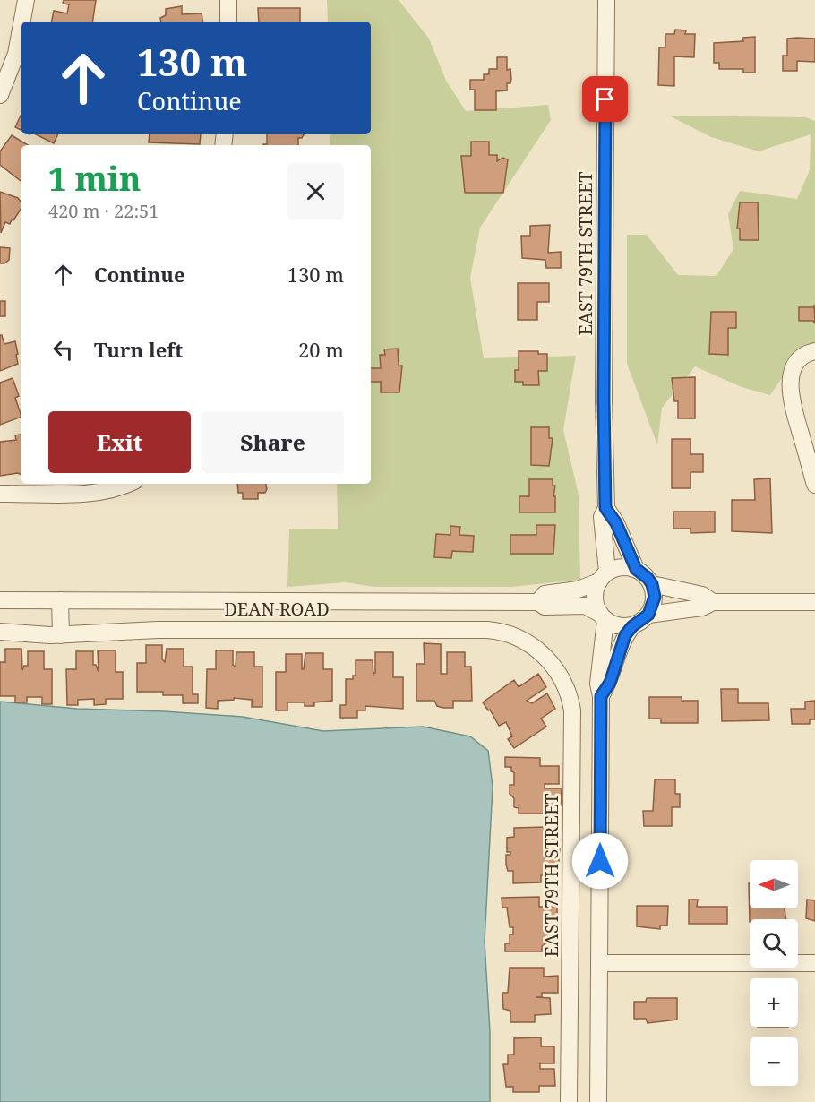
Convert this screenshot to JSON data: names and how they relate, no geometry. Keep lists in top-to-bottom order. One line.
{"streets":{"street":["EAST 79TH STREET","DEAN ROAD"]},"crossings":[["EAST 79TH STREET","DEAN ROAD"]],"north":"left","page":{"turn":["130 m","Continue"],"heading":["1 min","420 m · 22:51"],"list":[{"name":"Continue","value":"130 m"},{"name":"Turn left","value":"20 m"}],"buttons":["Exit","Share"],"map_buttons":["+","−"]}}
